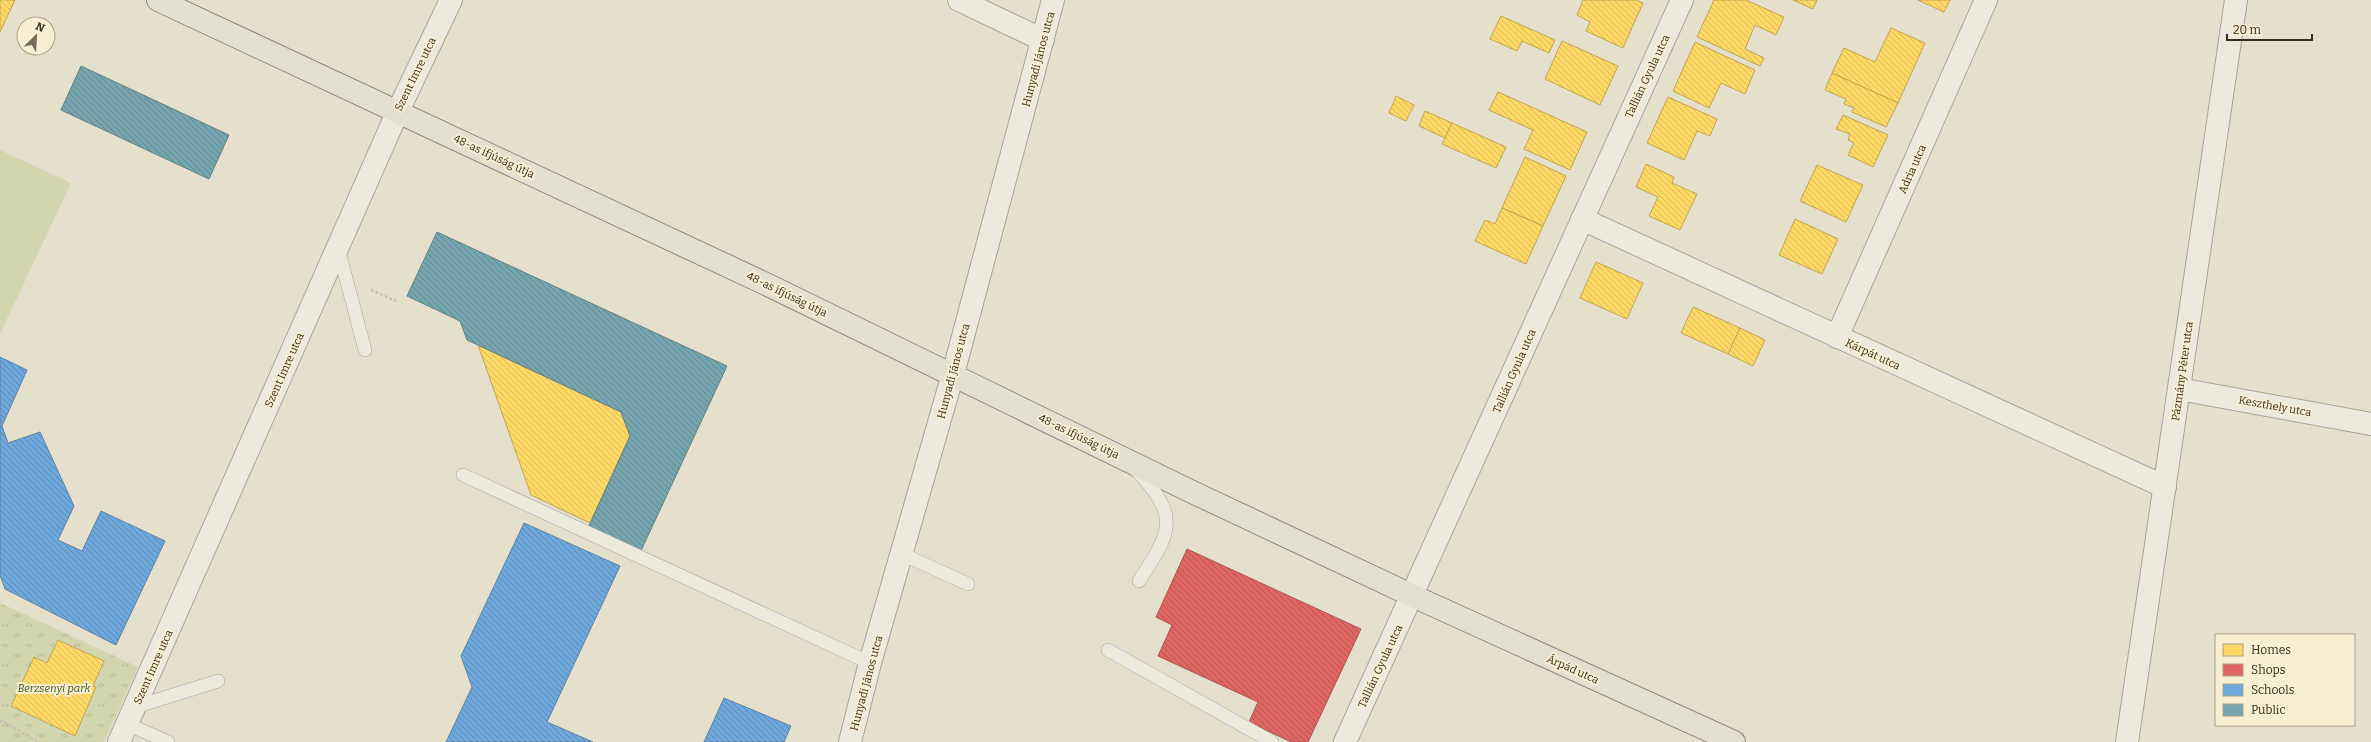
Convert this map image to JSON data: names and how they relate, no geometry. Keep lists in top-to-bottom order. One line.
{"streets":{"main road":["48-as ifjúság útja","Árpád utca"],"street":["Hunyadi János utca","Szent Imre utca","Tallián Gyula utca","Adria utca","Kárpát utca","Pázmány Péter utca","Keszthely utca"]},"crossings":[["Hunyadi János utca","48-as ifjúság útja"],["Szent Imre utca","48-as ifjúság útja"],["Tallián Gyula utca","48-as ifjúság útja"],["Tallián Gyula utca","Kárpát utca"],["Tallián Gyula utca","Árpád utca"],["48-as ifjúság útja","Árpád utca"],["Adria utca","Kárpát utca"],["Kárpát utca","Pázmány Péter utca"],["Pázmány Péter utca","Keszthely utca"]],"parks":["Berzsenyi park"],"legend":["Homes","Shops","Schools","Public"],"scale_bar":"20 m","north":"top right"}
